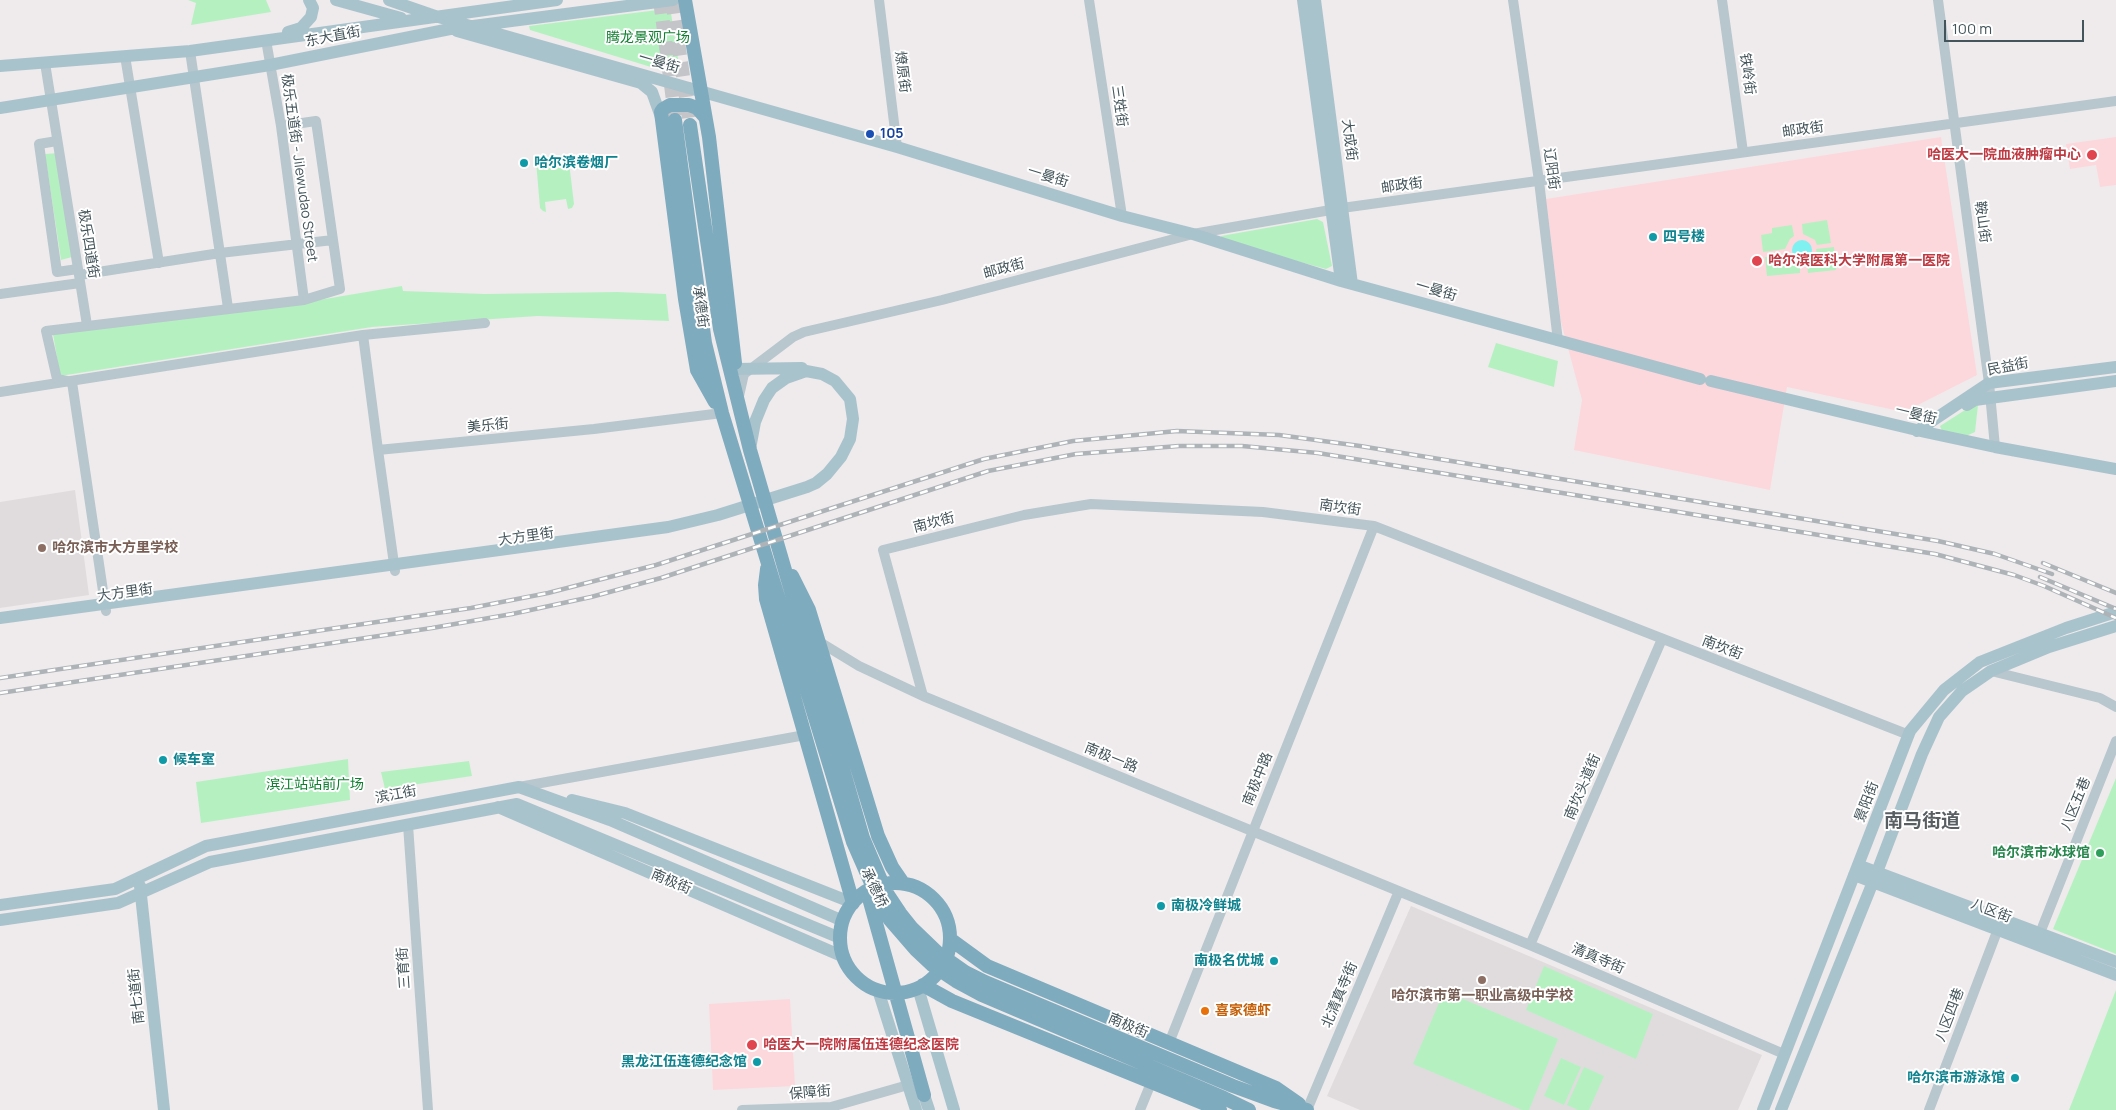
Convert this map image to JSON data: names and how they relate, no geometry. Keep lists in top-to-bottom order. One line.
{"streets":{"highway":["承德街","南极街","承德桥"],"main road":["东大直街","一曼街","大成街","民益街","大方里街","滨江街","景阳街","八区街","南七道街"],"street":["燎原街","铁岭街","三姓街","邮政街","极乐五道街 - Jilewudao Street","辽阳街","鞍山街","极乐四道街","美乐街","南坎街","南极一路","南极中路","南坎头道街","八区五巷","清真寺街","三育街","北清真寺街","八区四巷","保障街"]},"crossings":[["东大直街","一曼街"],["东大直街","极乐五道街 - Jilewudao Street"],["东大直街","极乐四道街"],["一曼街","燎原街"],["一曼街","三姓街"],["一曼街","邮政街"],["一曼街","大成街"],["一曼街","辽阳街"],["一曼街","鞍山街"],["一曼街","民益街"],["铁岭街","邮政街"],["邮政街","大成街"],["邮政街","辽阳街"],["邮政街","鞍山街"],["邮政街","大方里街"],["鞍山街","民益街"],["承德街","美乐街"],["承德街","大方里街"],["承德街","承德桥"],["南坎街","南极一路"],["南坎街","南极中路"],["南坎街","南坎头道街"],["南坎街","景阳街"],["南极一路","南极中路"],["南极一路","清真寺街"],["南极一路","北清真寺街"],["南极中路","南极街"],["南坎头道街","清真寺街"],["滨江街","南七道街"],["景阳街","八区街"],["景阳街","清真寺街"],["八区五巷","八区街"],["南极街","承德桥"],["南极街","北清真寺街"],["承德桥","北清真寺街"],["八区街","八区四巷"],["清真寺街","北清真寺街"]],"districts":["南马街道"],"parks":["腾龙景观广场","滨江站站前广场"],"places":["105","哈医大一院血液肿瘤中心","哈尔滨卷烟厂","四号楼","哈尔滨医科大学附属第一医院","哈尔滨市大方里学校","候车室","哈尔滨市冰球馆","南极冷鲜城","南极名优城","哈尔滨市第一职业高级中学校","喜家德虾","哈医大一院附属伍连德纪念医院","黑龙江伍连德纪念馆","哈尔滨市游泳馆"],"scale_bar":"100 m"}
